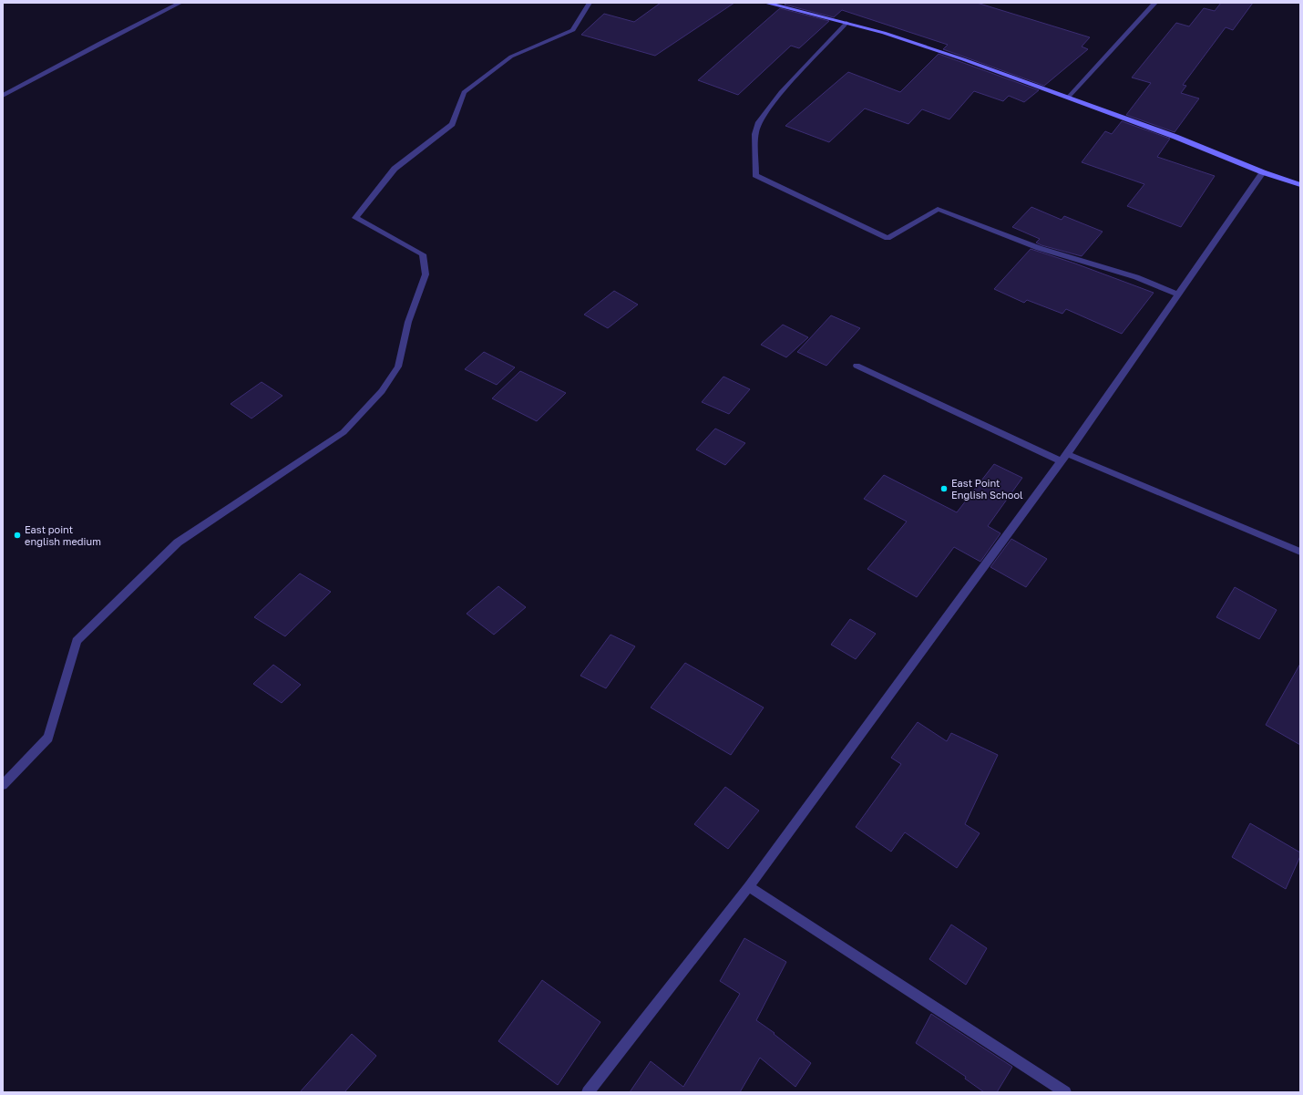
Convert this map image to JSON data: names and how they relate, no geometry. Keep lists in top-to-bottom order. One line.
{"places":["East Point English School","East point english medium"]}
